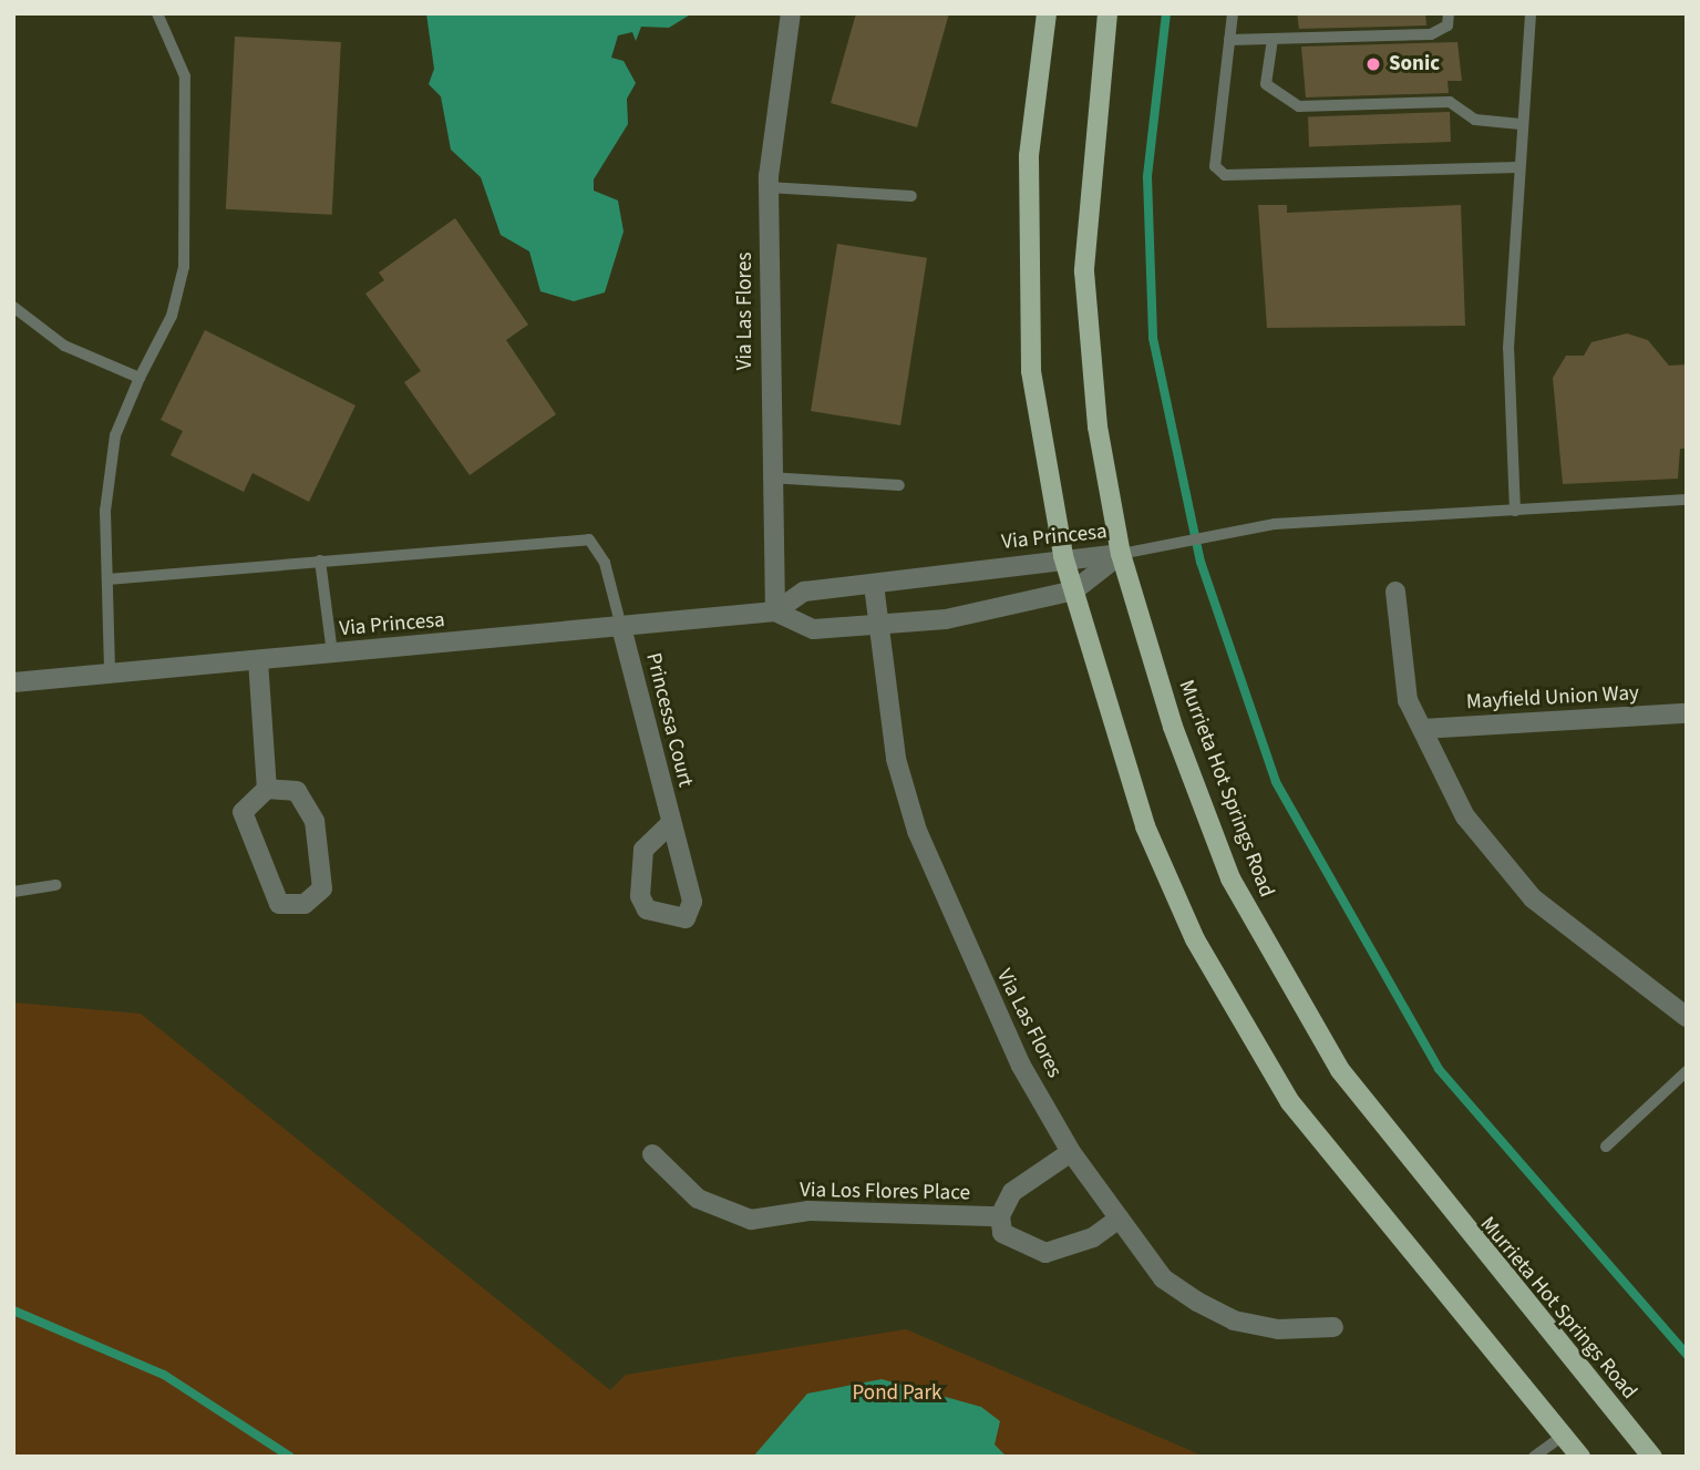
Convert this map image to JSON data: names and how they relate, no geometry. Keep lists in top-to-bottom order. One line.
{"streets":{"main road":["Murrieta Hot Springs Road"],"street":["Via Las Flores","Via Princesa","Mayfield Union Way","Princessa Court","Via Los Flores Place"]},"crossings":[["Via Las Flores","Via Princesa"],["Via Las Flores","Via Los Flores Place"],["Via Princesa","Princessa Court"],["Via Princesa","Murrieta Hot Springs Road"]],"parks":["Pond Park"],"places":["Sonic"]}
